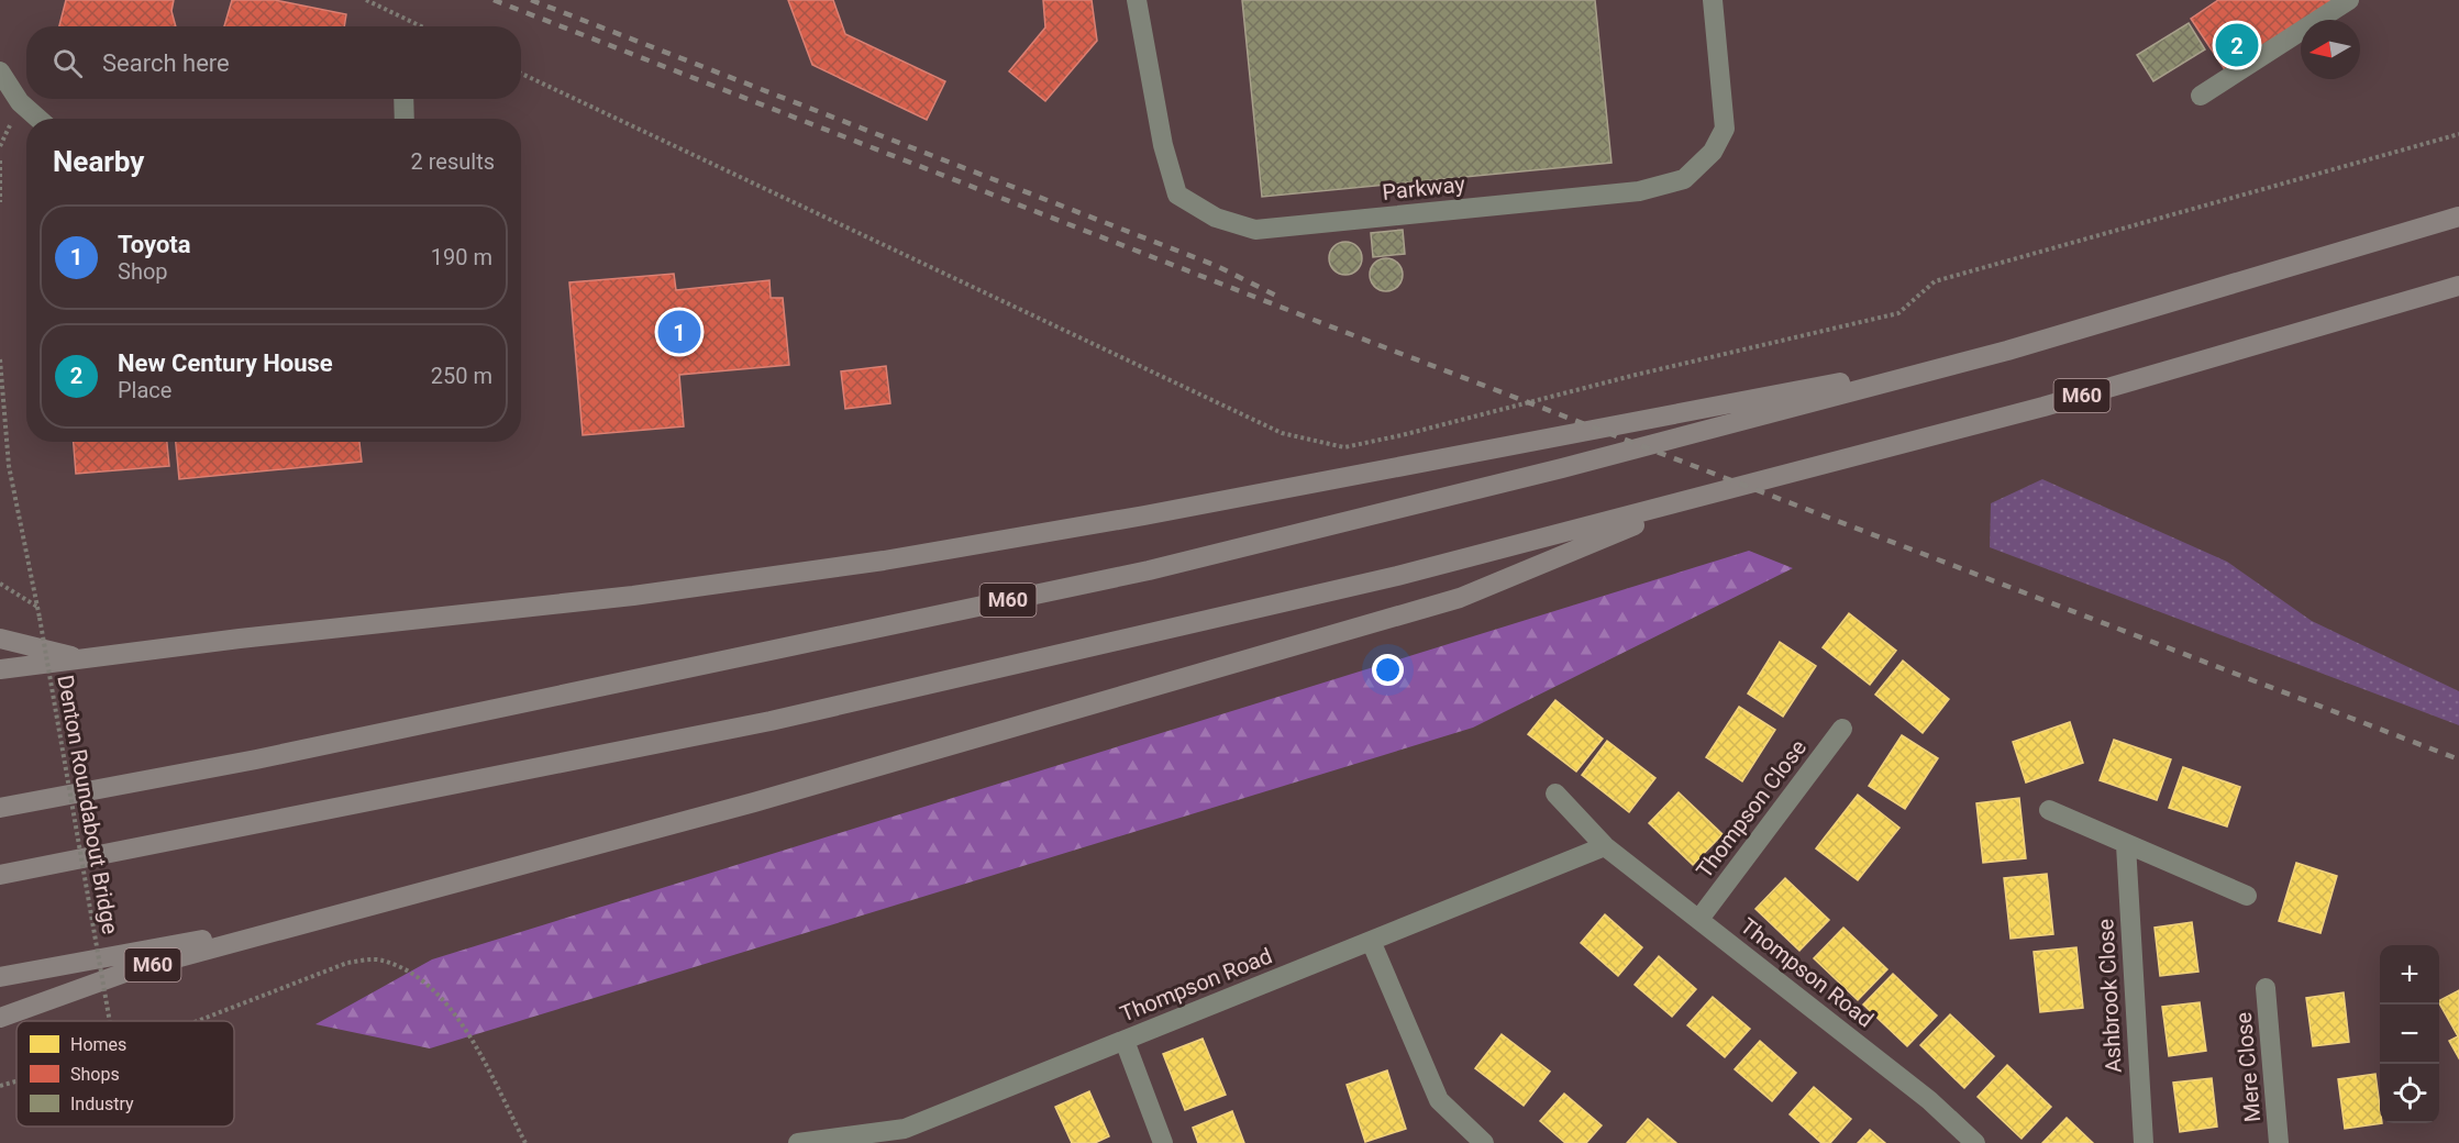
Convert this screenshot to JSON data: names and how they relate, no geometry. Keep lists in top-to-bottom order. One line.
{"streets":{"highway":["M60"],"street":["Parkway","Thompson Close","Thompson Road","Ashbrook Close","Mere Close"],"path":["Denton Roundabout Bridge"]},"crossings":[["Thompson Close","Thompson Road"]],"legend":["Homes","Shops","Industry"],"north":"left","page":{"pins":["2","1"],"search":"Search here","heading":["Nearby","2 results"],"list":[{"mark":"1","name":"Toyota","note":"Shop","value":"190 m"},{"mark":"2","name":"New Century House","note":"Place","value":"250 m"}],"map_buttons":["+","−"]}}
